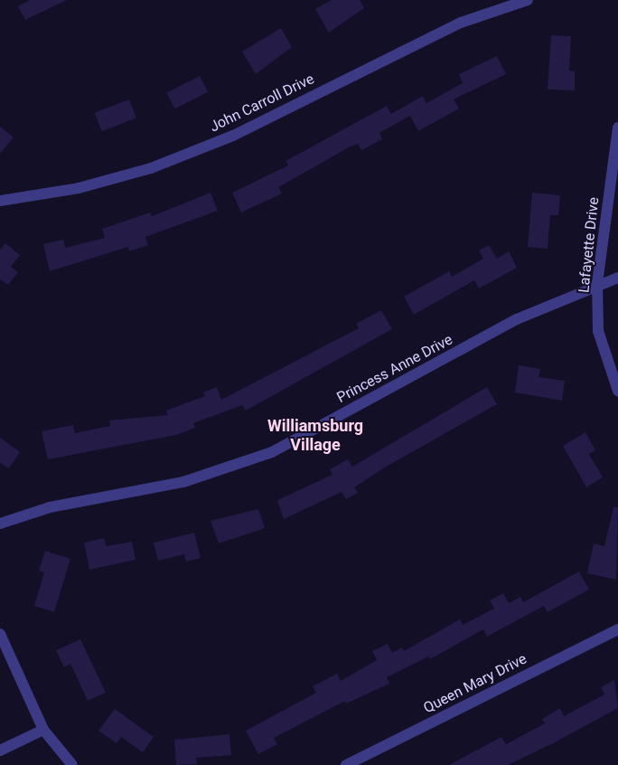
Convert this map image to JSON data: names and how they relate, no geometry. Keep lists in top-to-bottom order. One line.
{"streets":{"street":["John Carroll Drive","Lafayette Drive","Princess Anne Drive","Queen Mary Drive"]},"crossings":[["Lafayette Drive","Princess Anne Drive"]],"districts":["Williamsburg Village"]}
